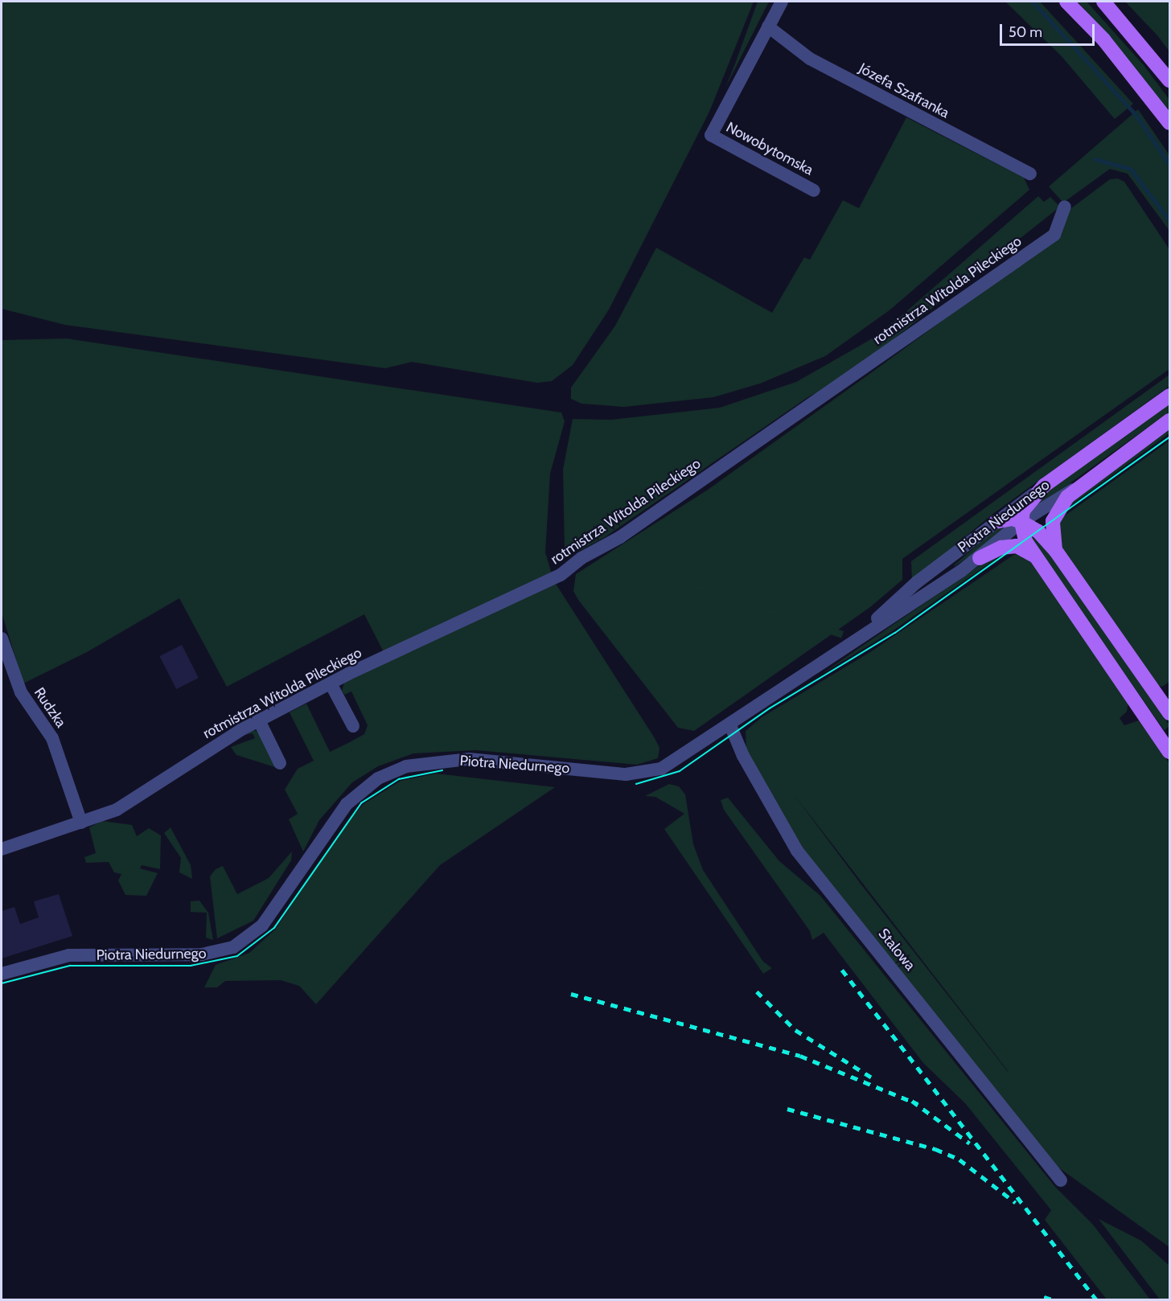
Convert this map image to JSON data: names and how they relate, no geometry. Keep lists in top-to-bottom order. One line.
{"streets":{"main road":["Piotra Niedurnego"],"street":["Józefa Szafranka","Nowobytomska","rotmistrza Witolda Pileckiego","Rudzka","Stalowa"]},"crossings":[["Józefa Szafranka","Nowobytomska"],["rotmistrza Witolda Pileckiego","Rudzka"],["Piotra Niedurnego","Stalowa"]],"scale_bar":"50 m"}
